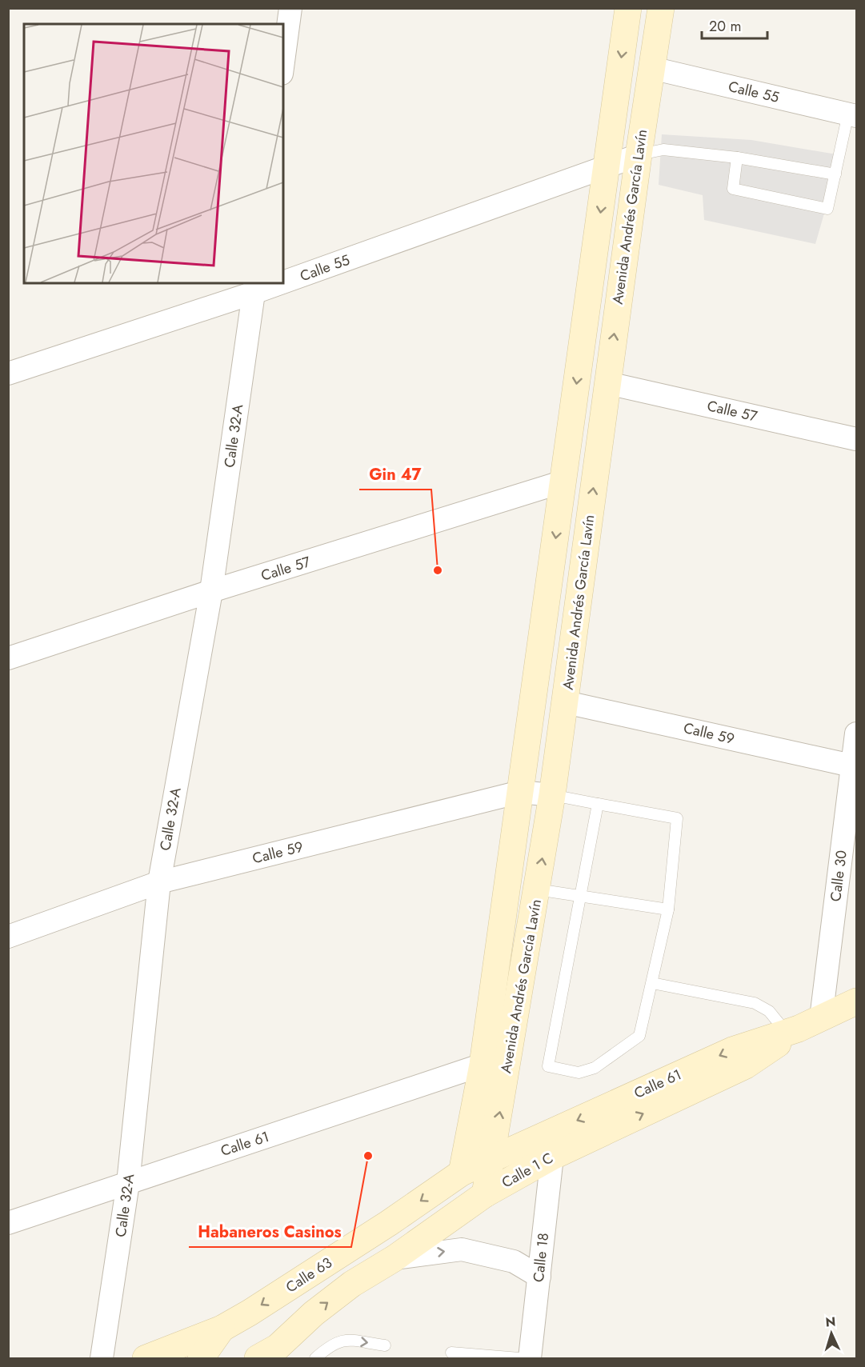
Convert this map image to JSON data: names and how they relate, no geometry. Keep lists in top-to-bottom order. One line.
{"streets":{"main road":["Avenida Andrés García Lavín","Calle 61","Calle 1 C","Calle 63"],"street":["Calle 55","Calle 57","Calle 32-A","Calle 59","Calle 30","Calle 18"]},"crossings":[["Calle 55","Avenida Andrés García Lavín"],["Calle 55","Calle 32-A"],["Avenida Andrés García Lavín","Calle 57"],["Avenida Andrés García Lavín","Calle 59"],["Avenida Andrés García Lavín","Calle 61"],["Avenida Andrés García Lavín","Calle 1 C"],["Avenida Andrés García Lavín","Calle 63"],["Calle 57","Calle 32-A"],["Calle 32-A","Calle 59"],["Calle 32-A","Calle 61"],["Calle 59","Calle 30"],["Calle 30","Calle 61"],["Calle 30","Calle 1 C"],["Calle 61","Calle 1 C"],["Calle 61","Calle 63"],["Calle 1 C","Calle 18"]],"one_way":["Calle 61","Calle 1 C","Calle 63"],"places":["Gin 47","Habaneros Casinos"],"scale_bar":"20 m","north":"top"}
